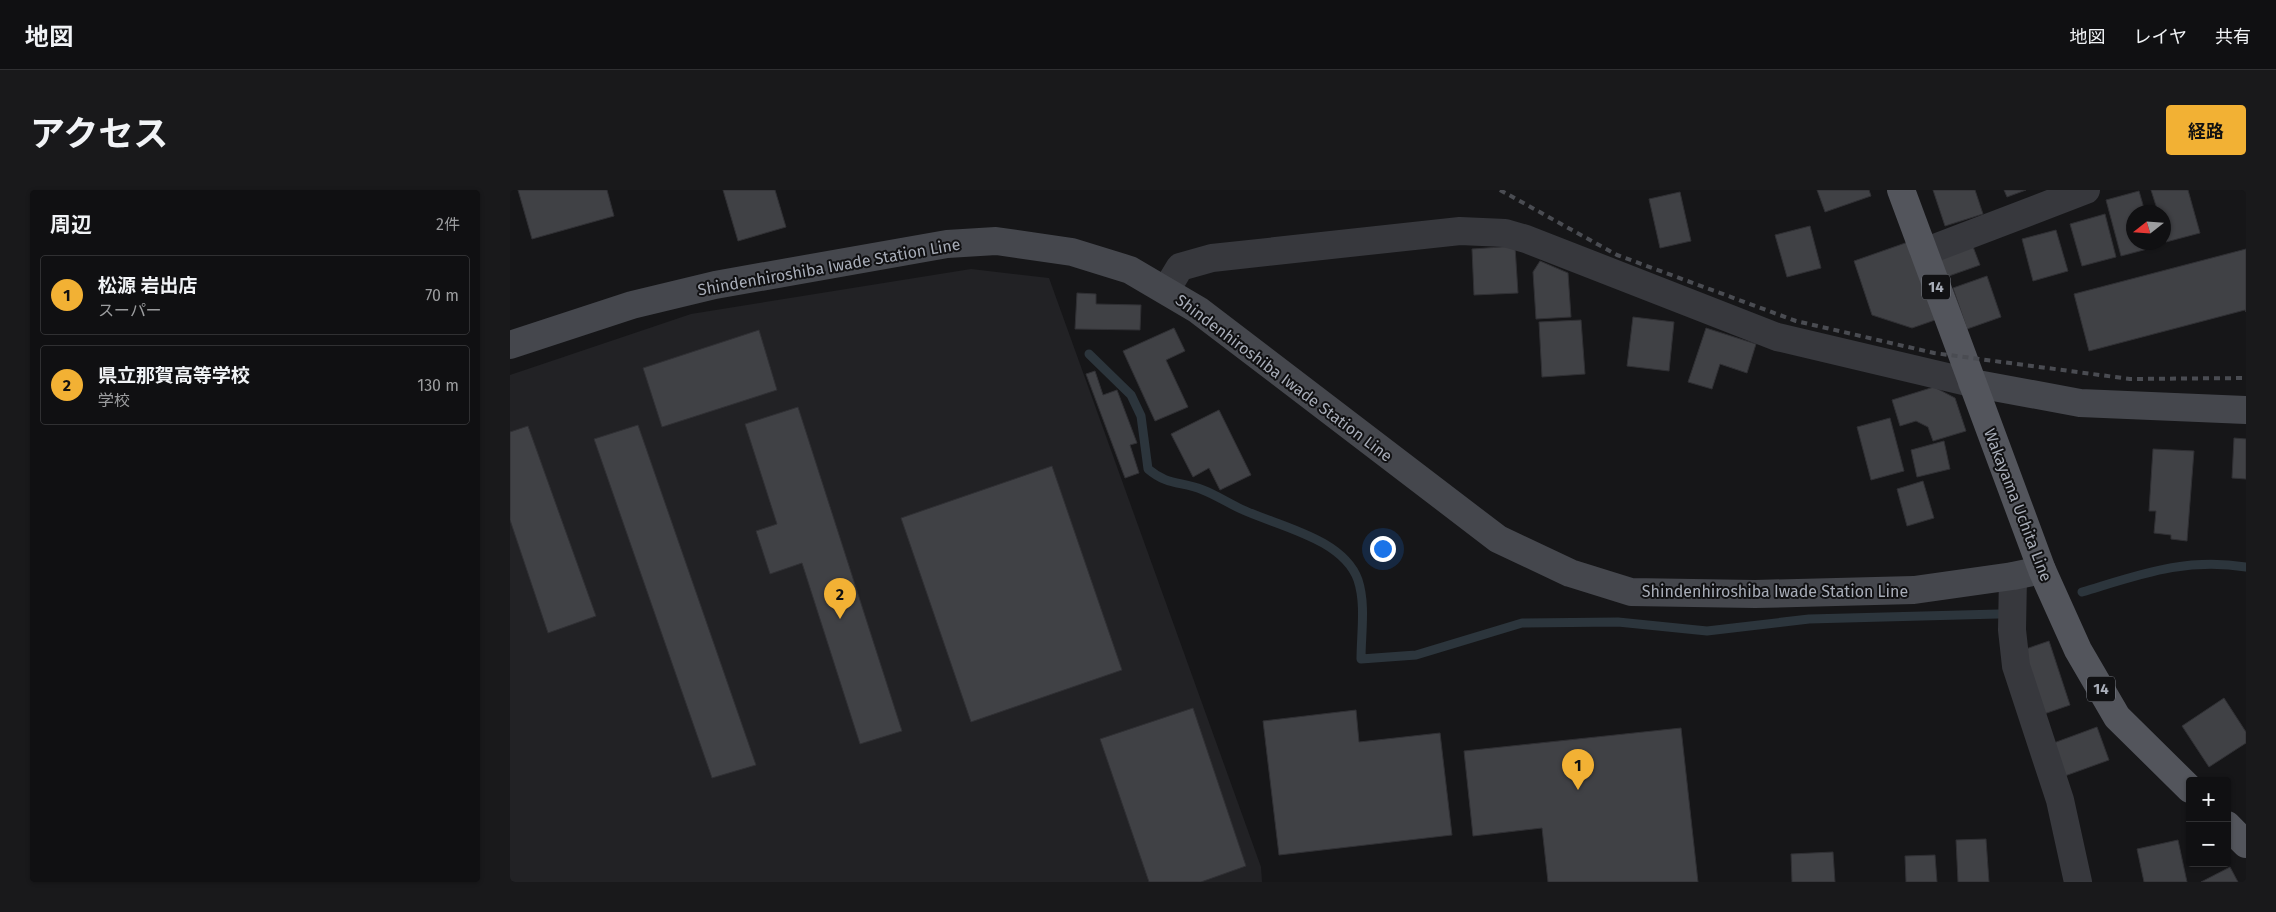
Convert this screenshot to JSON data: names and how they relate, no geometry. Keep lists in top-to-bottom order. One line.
{"streets":{"main road":["Shindenhiroshiba Iwade Station Line","14","Wakayama Uchita Line"]},"crossings":[["Shindenhiroshiba Iwade Station Line","Wakayama Uchita Line"]],"north":"left","page":{"header":"地図","nav":["地図","レイヤ","共有"],"title":"アクセス","buttons":"経路","heading":["周辺","2件"],"list":[{"mark":"1","name":"松源 岩出店","note":"スーパー","value":"70 m"},{"mark":"2","name":"県立那賀高等学校","note":"学校","value":"130 m"}],"pins":["2","1"],"map_buttons":["+","−"]}}
